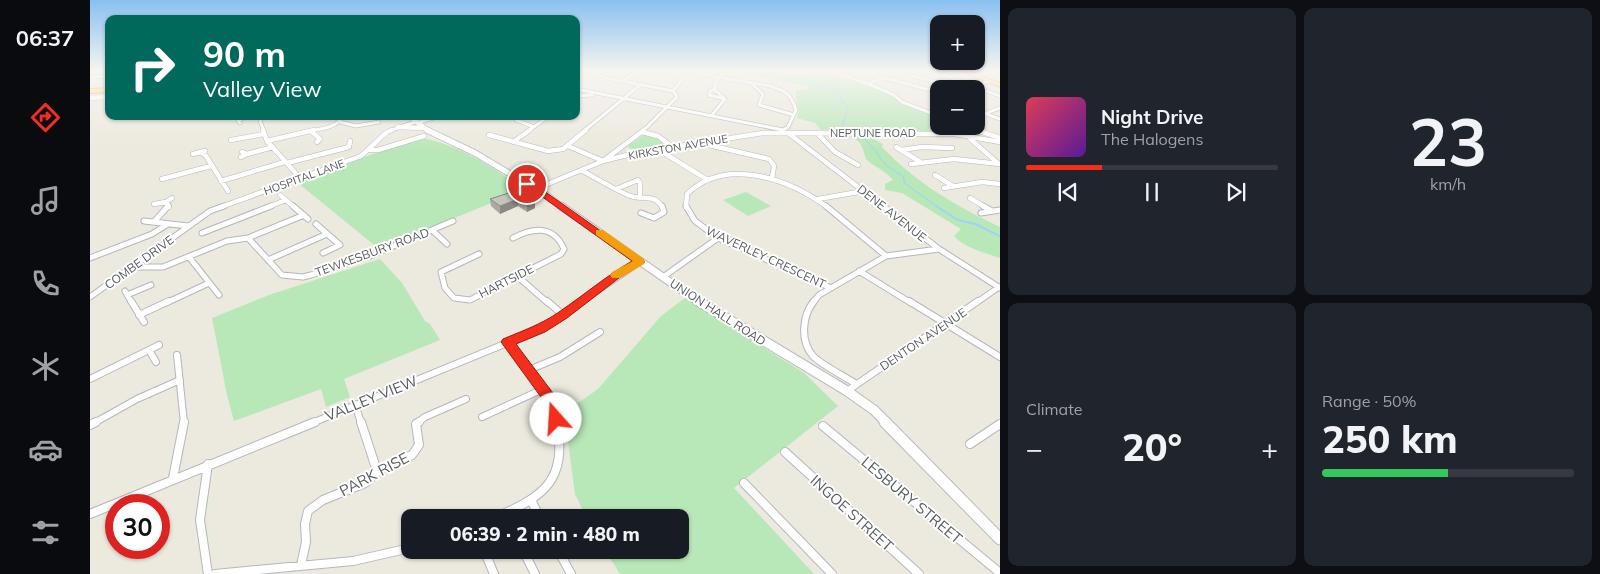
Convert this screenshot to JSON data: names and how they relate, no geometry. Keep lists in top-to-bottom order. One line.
{"streets":{"street":["NEPTUNE ROAD","KIRKSTON AVENUE","HOSPITAL LANE","DENE AVENUE","TEWKESBURY ROAD","WAVERLEY CRESCENT","COMBE DRIVE","HARTSIDE","UNION HALL ROAD","DENTON AVENUE","VALLEY VIEW","PARK RISE","LESBURY STREET","INGOE STREET"]},"crossings":[["NEPTUNE ROAD","KIRKSTON AVENUE"],["KIRKSTON AVENUE","DENE AVENUE"],["KIRKSTON AVENUE","UNION HALL ROAD"],["HOSPITAL LANE","COMBE DRIVE"],["HOSPITAL LANE","UNION HALL ROAD"],["DENE AVENUE","DENTON AVENUE"],["UNION HALL ROAD","DENTON AVENUE"],["UNION HALL ROAD","VALLEY VIEW"]],"page":{"tabs":"06:37","tile":[["23","km/h"],"Climate",["Range · 50%","250 km"]],"map_buttons":["+","−"],"turn":["90 m","Valley View"],"song":["Night Drive","The Halogens"],"heat":["−","20°","+"],"limit":"30","trip":"06:39 · 2 min · 480 m"}}
